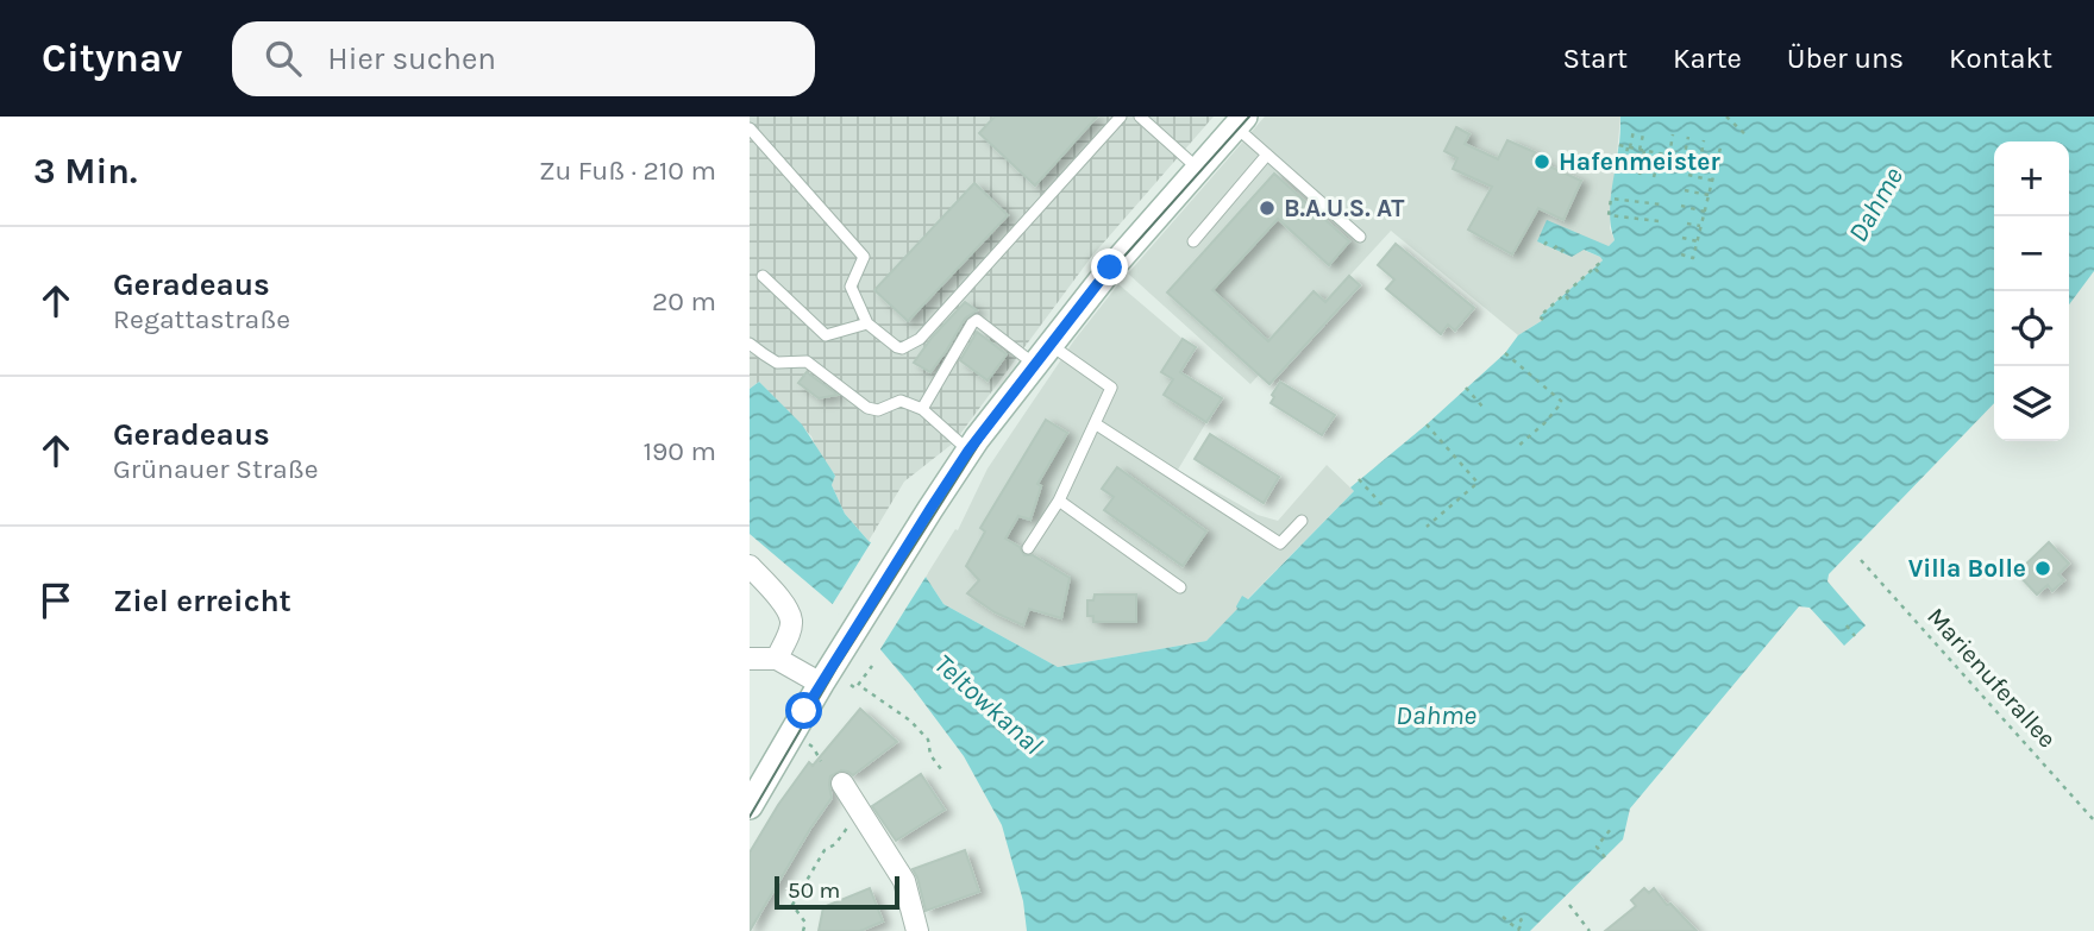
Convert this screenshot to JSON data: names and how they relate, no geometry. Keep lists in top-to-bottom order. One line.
{"streets":{"path":["Marienuferallee"]},"water":["Dahme","Teltowkanal"],"places":["Hafenmeister","B.A.U.S. AT","Villa Bolle"],"scale_bar":"50 m","page":{"header":"Citynav","search":"Hier suchen","nav":["Start","Karte","Über uns","Kontakt"],"heading":["3 Min.","Zu Fuß · 210 m"],"map_buttons":["+","−"],"list":[["Geradeaus","Regattastraße","20 m"],["Geradeaus","Grünauer Straße","190 m"],"Ziel erreicht"],"scale":"50 m"}}
